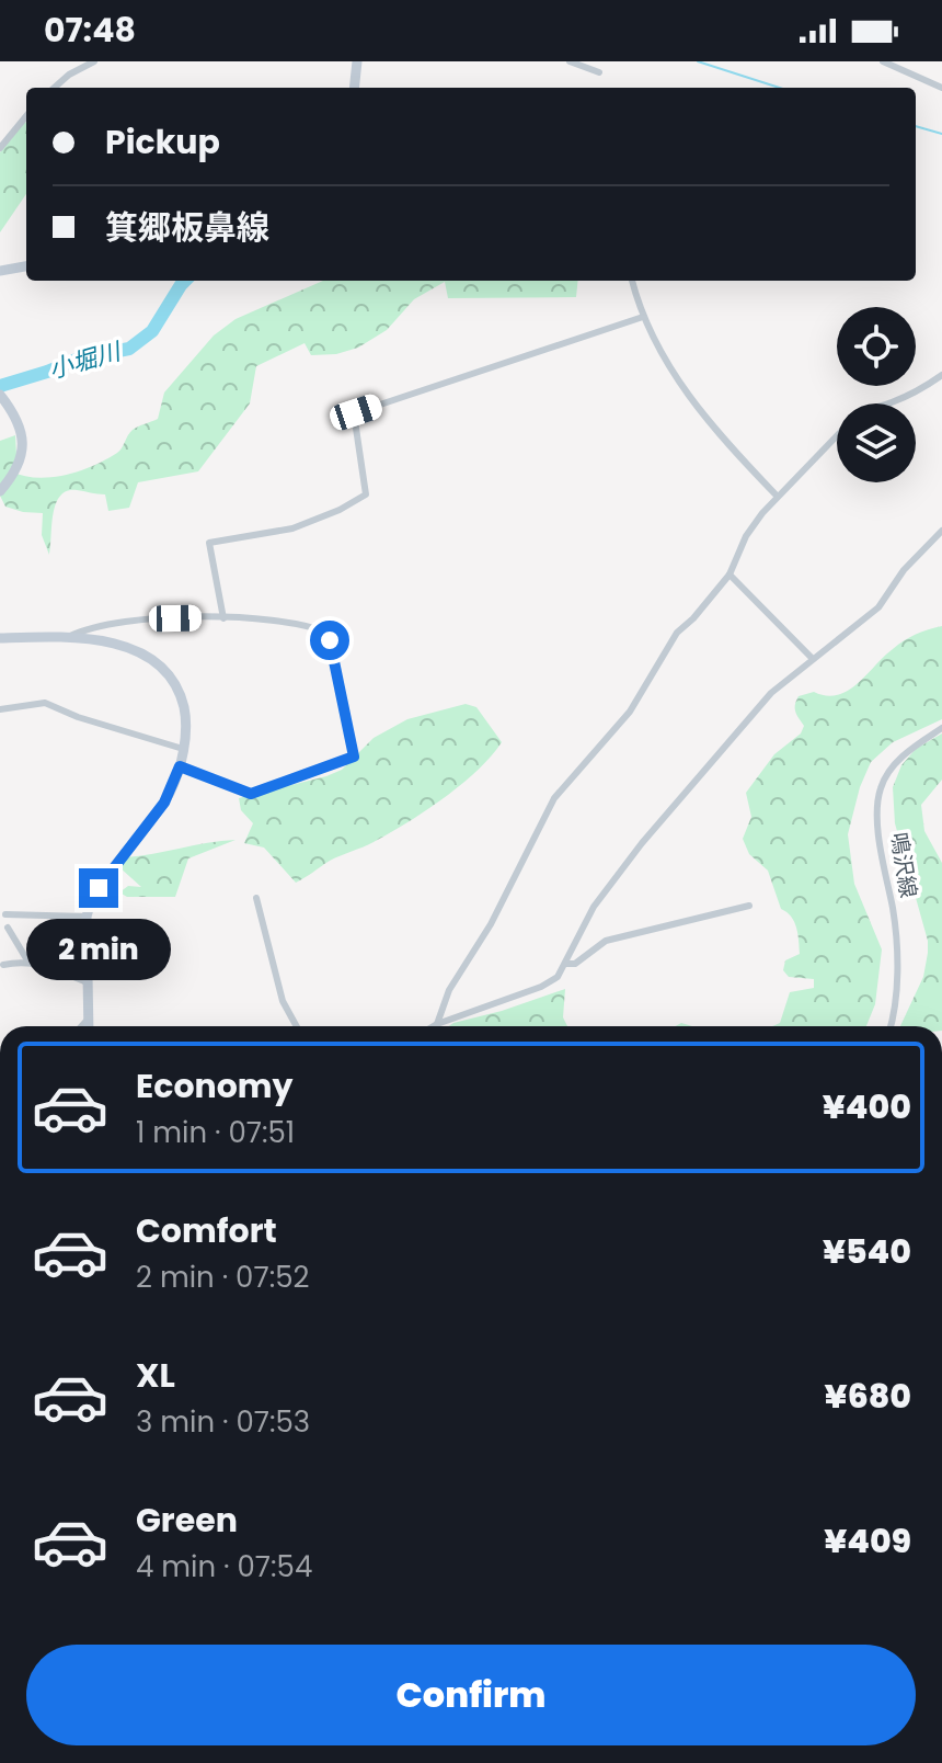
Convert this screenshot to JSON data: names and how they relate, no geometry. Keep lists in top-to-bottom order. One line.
{"streets":{"street":["鳴沢線"]},"water":["小堀川"],"page":{"status":"07:48","banner":["Pickup","箕郷板鼻線"],"bubble":"2 min","list":[{"name":"Economy","note":"1 min · 07:51","value":"¥400"},{"name":"Comfort","note":"2 min · 07:52","value":"¥540"},{"name":"XL","note":"3 min · 07:53","value":"¥680"},{"name":"Green","note":"4 min · 07:54","value":"¥409"}],"buttons":"Confirm"}}
